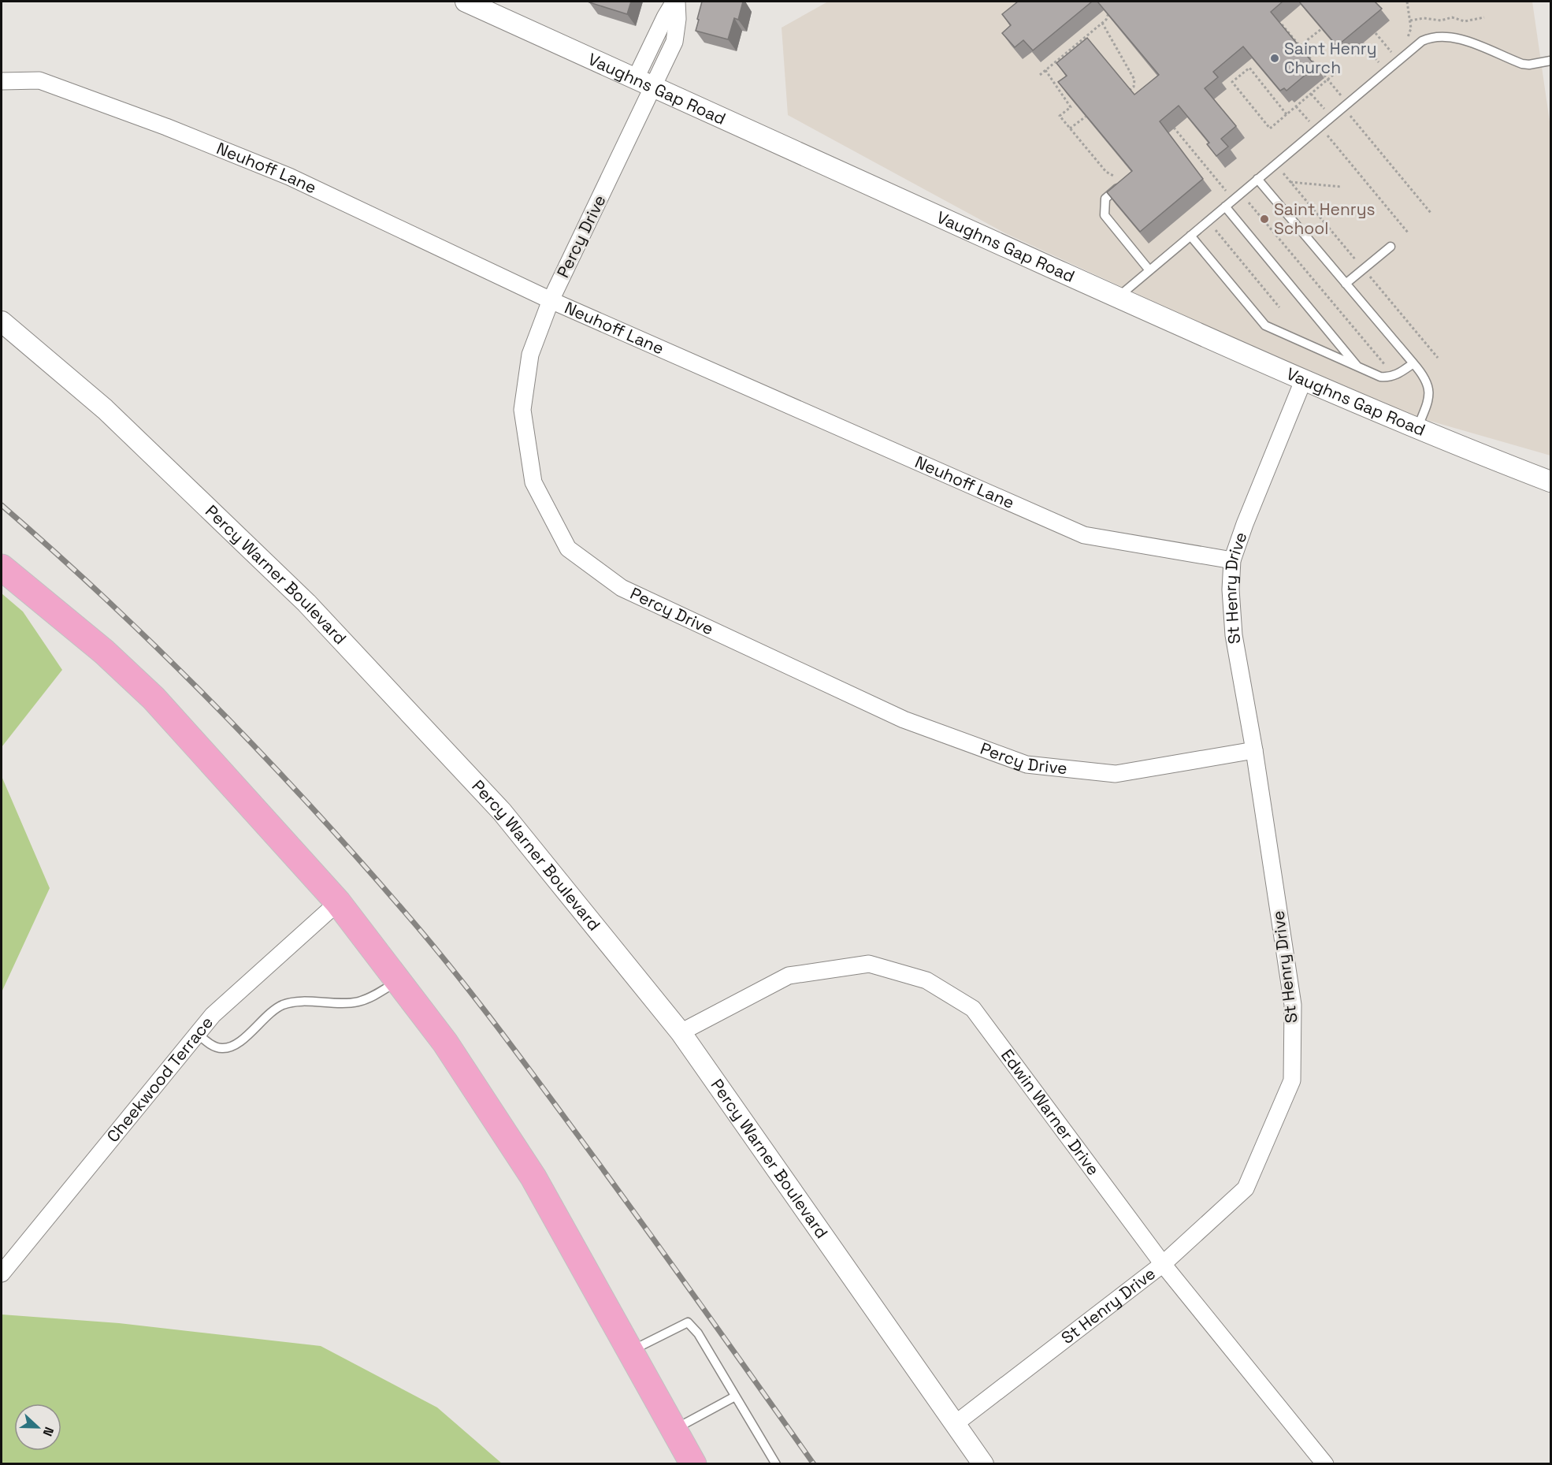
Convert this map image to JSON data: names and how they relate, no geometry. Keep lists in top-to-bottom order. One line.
{"streets":{"street":["Vaughns Gap Road","Neuhoff Lane","Percy Drive","Percy Warner Boulevard","St Henry Drive","Cheekwood Terrace","Edwin Warner Drive"]},"crossings":[["Vaughns Gap Road","Percy Drive"],["Vaughns Gap Road","St Henry Drive"],["Neuhoff Lane","Percy Drive"],["Neuhoff Lane","St Henry Drive"],["Percy Drive","St Henry Drive"],["Percy Warner Boulevard","St Henry Drive"],["Percy Warner Boulevard","Edwin Warner Drive"],["St Henry Drive","Edwin Warner Drive"]],"places":["Saint Henry Church","Saint Henrys School"],"north":"right"}
